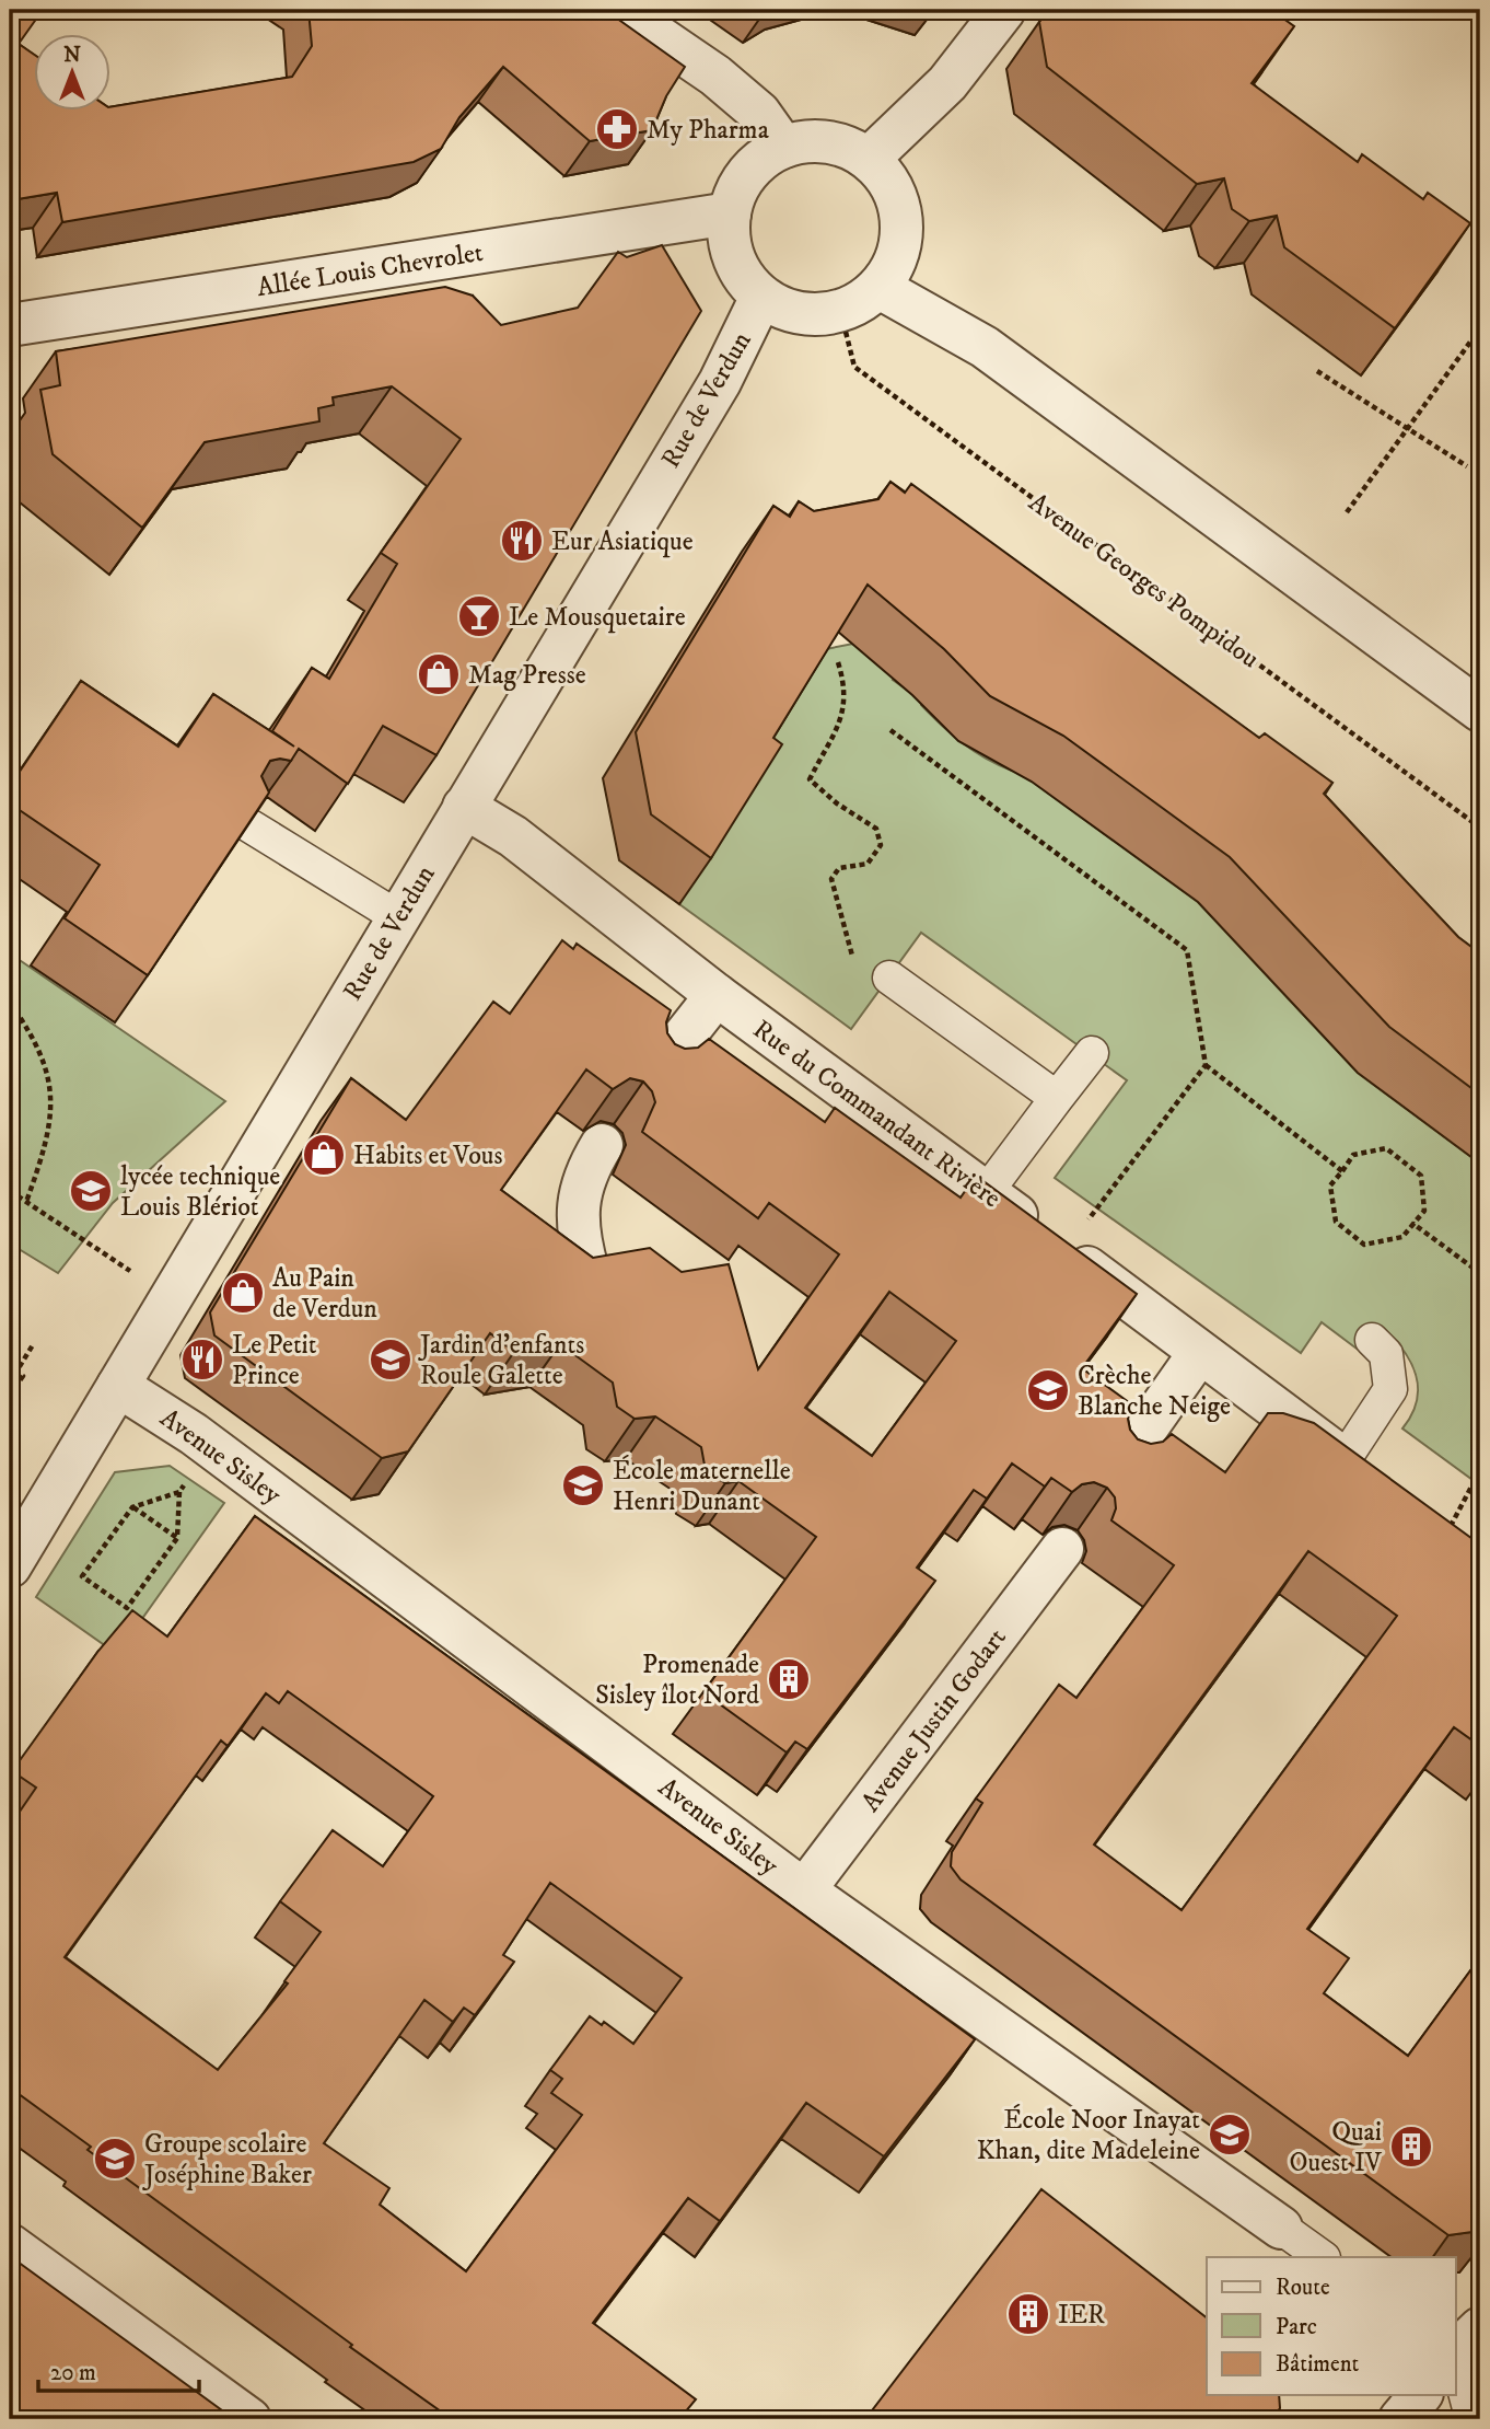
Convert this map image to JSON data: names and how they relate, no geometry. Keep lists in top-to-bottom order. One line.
{"streets":{"street":["Allée Louis Chevrolet","Rue de Verdun","Rue du Commandant Rivière","Avenue Sisley","Avenue Justin Godart"],"path":["Avenue Georges Pompidou"]},"crossings":[["Allée Louis Chevrolet","Rue de Verdun"],["Allée Louis Chevrolet","Avenue Georges Pompidou"],["Rue de Verdun","Avenue Georges Pompidou"],["Rue de Verdun","Rue du Commandant Rivière"],["Rue de Verdun","Avenue Sisley"],["Avenue Sisley","Avenue Justin Godart"]],"places":{"pharmacy":["My Pharma"],"restaurant":["Eur Asiatique","Le Petit Prince"],"bar":["Le Mousquetaire"],"shop":["Mag Presse","Habits et Vous","Au Pain de Verdun"],"school or university":["lycée technique Louis Blériot","Jardin d'enfants Roule Galette","Crèche Blanche Neige","École maternelle Henri Dunant","École Noor Inayat Khan, dite Madeleine","Groupe scolaire Joséphine Baker"],"building":["Promenade Sisley îlot Nord","Quai Ouest IV","IER"]},"legend":["Route","Parc","Bâtiment"],"scale_bar":"20 m","north":"top"}
